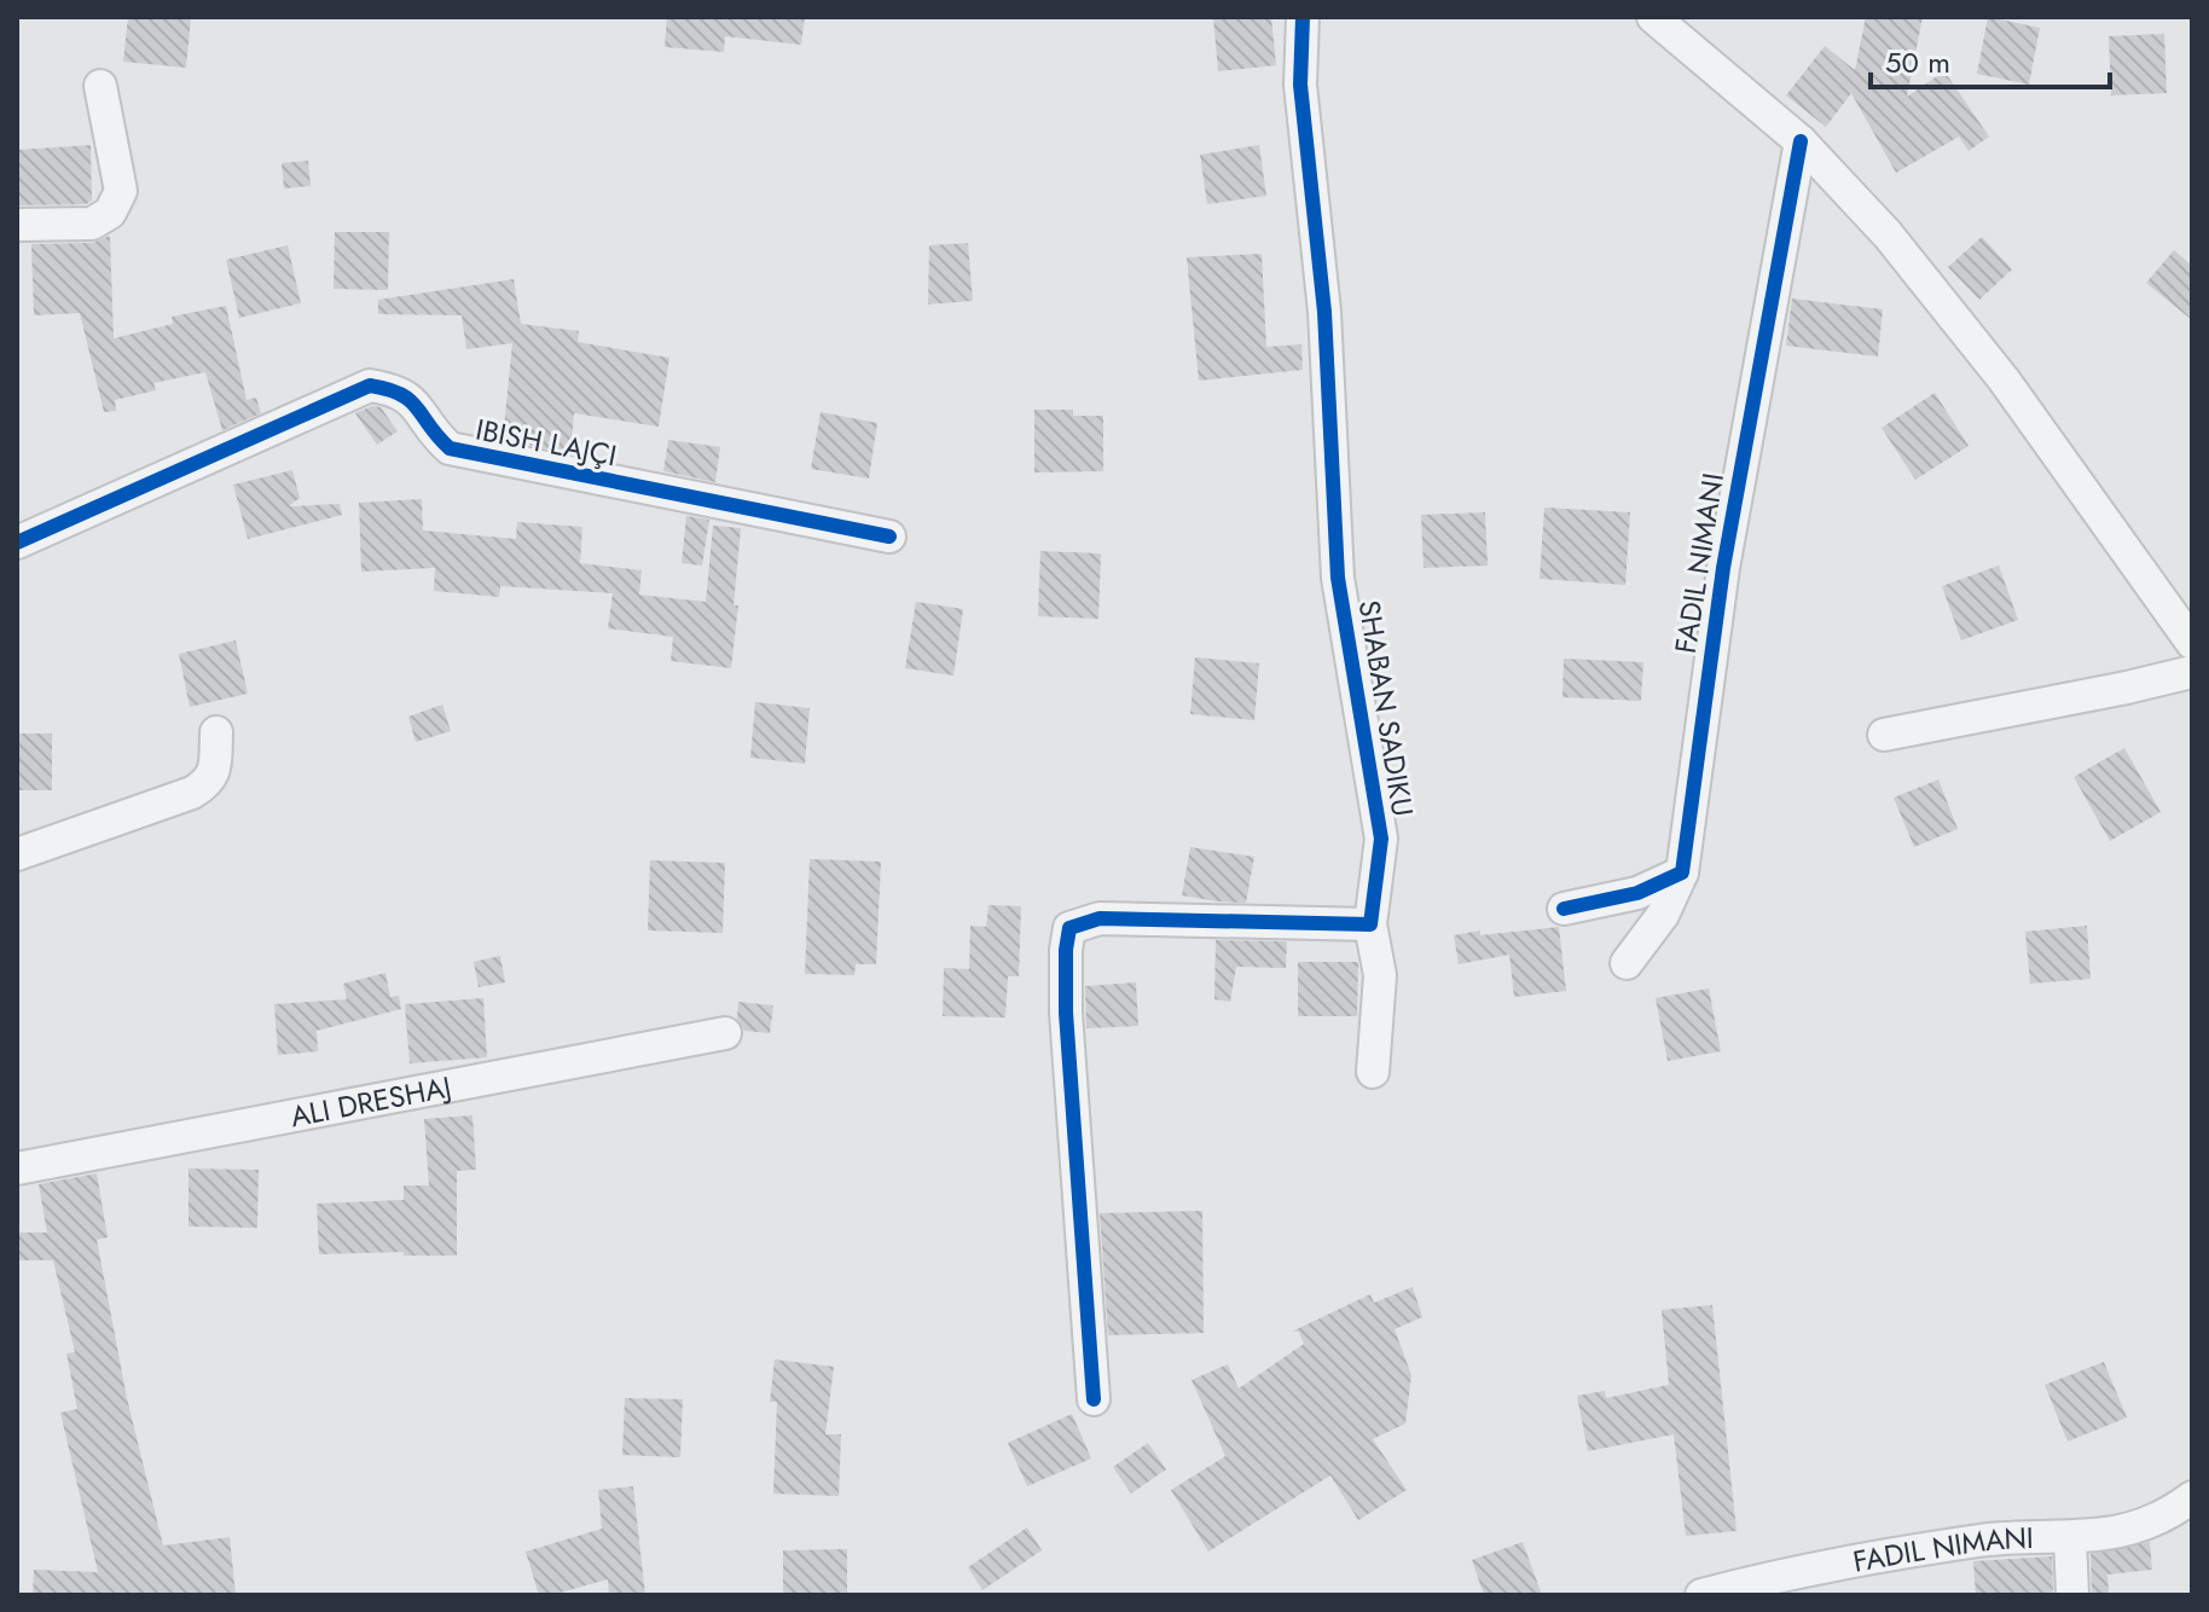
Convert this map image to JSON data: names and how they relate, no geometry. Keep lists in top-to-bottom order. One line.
{"streets":{"street":["IBISH LAJÇI","FADIL NIMANI","SHABAN SADIKU","ALI DRESHAJ"]},"scale_bar":"50 m"}
